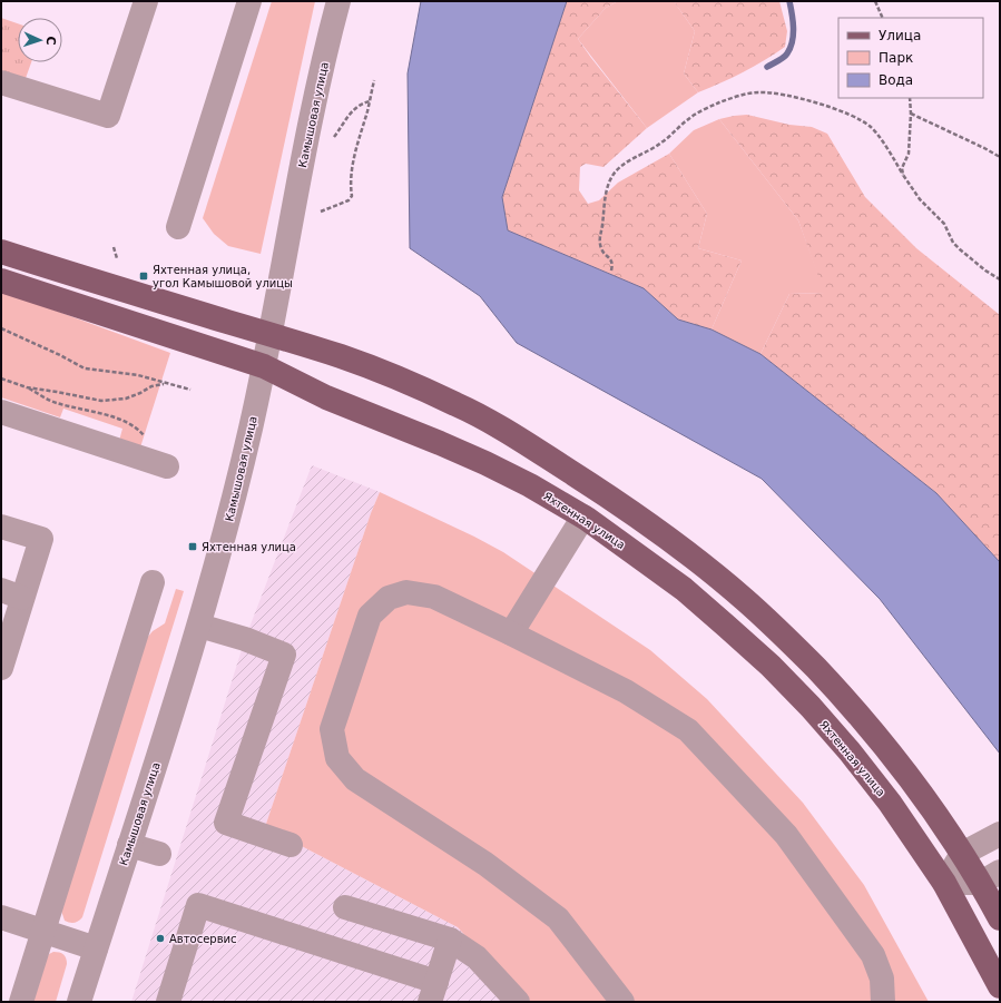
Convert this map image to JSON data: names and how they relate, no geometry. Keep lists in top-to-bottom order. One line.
{"streets":{"main road":["Яхтенная улица"],"street":["Камышовая улица"]},"crossings":[["Камышовая улица","Яхтенная улица"]],"places":{"transit":["Яхтенная улица, угол Камышовой улицы","Яхтенная улица"],"other":["Автосервис"]},"legend":["Улица","Парк","Вода"],"north":"right"}
